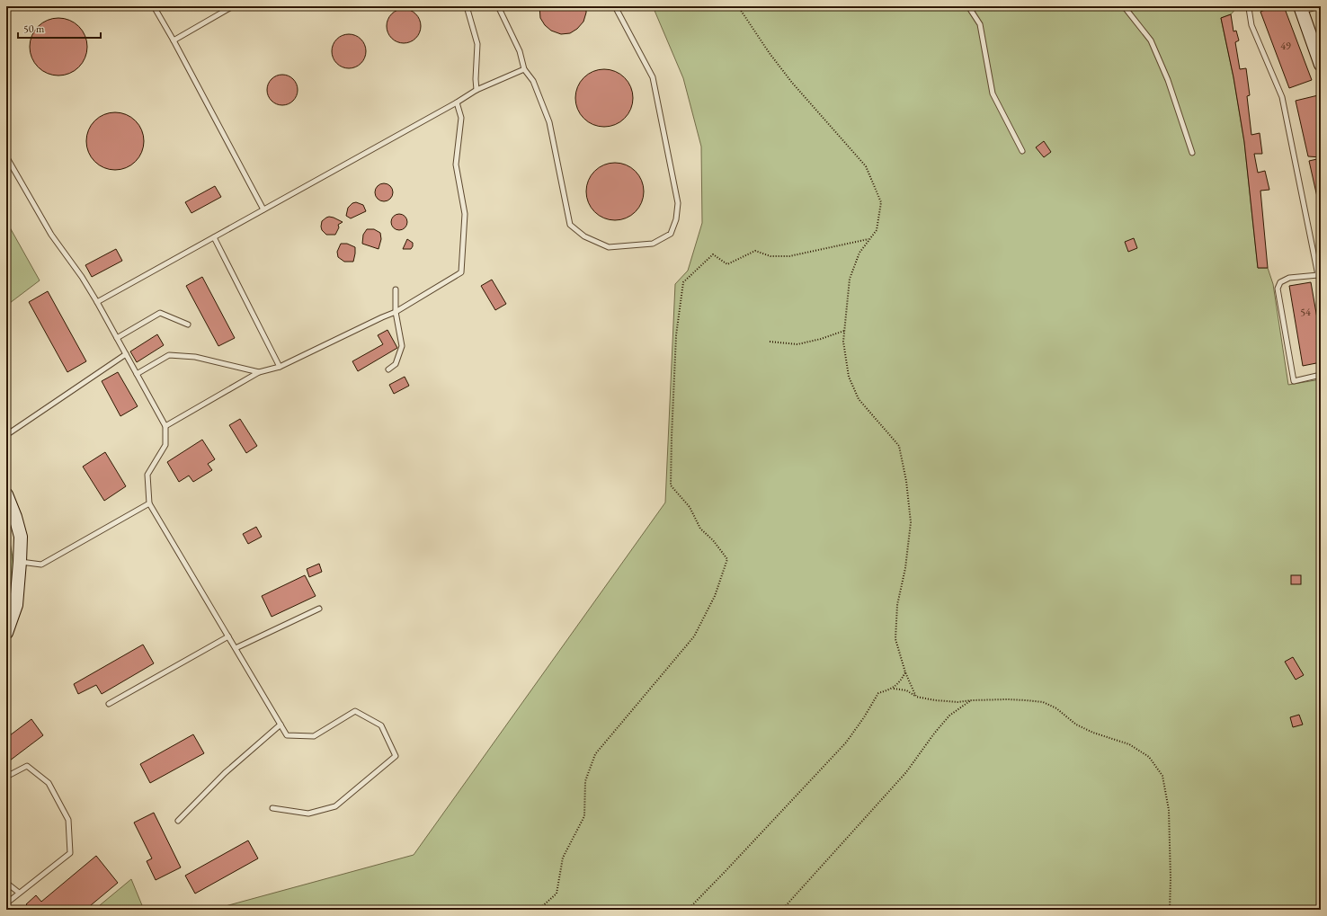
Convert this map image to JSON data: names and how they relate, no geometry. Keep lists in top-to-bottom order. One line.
{"house_numbers":["49","54"],"scale_bar":"50 m"}
